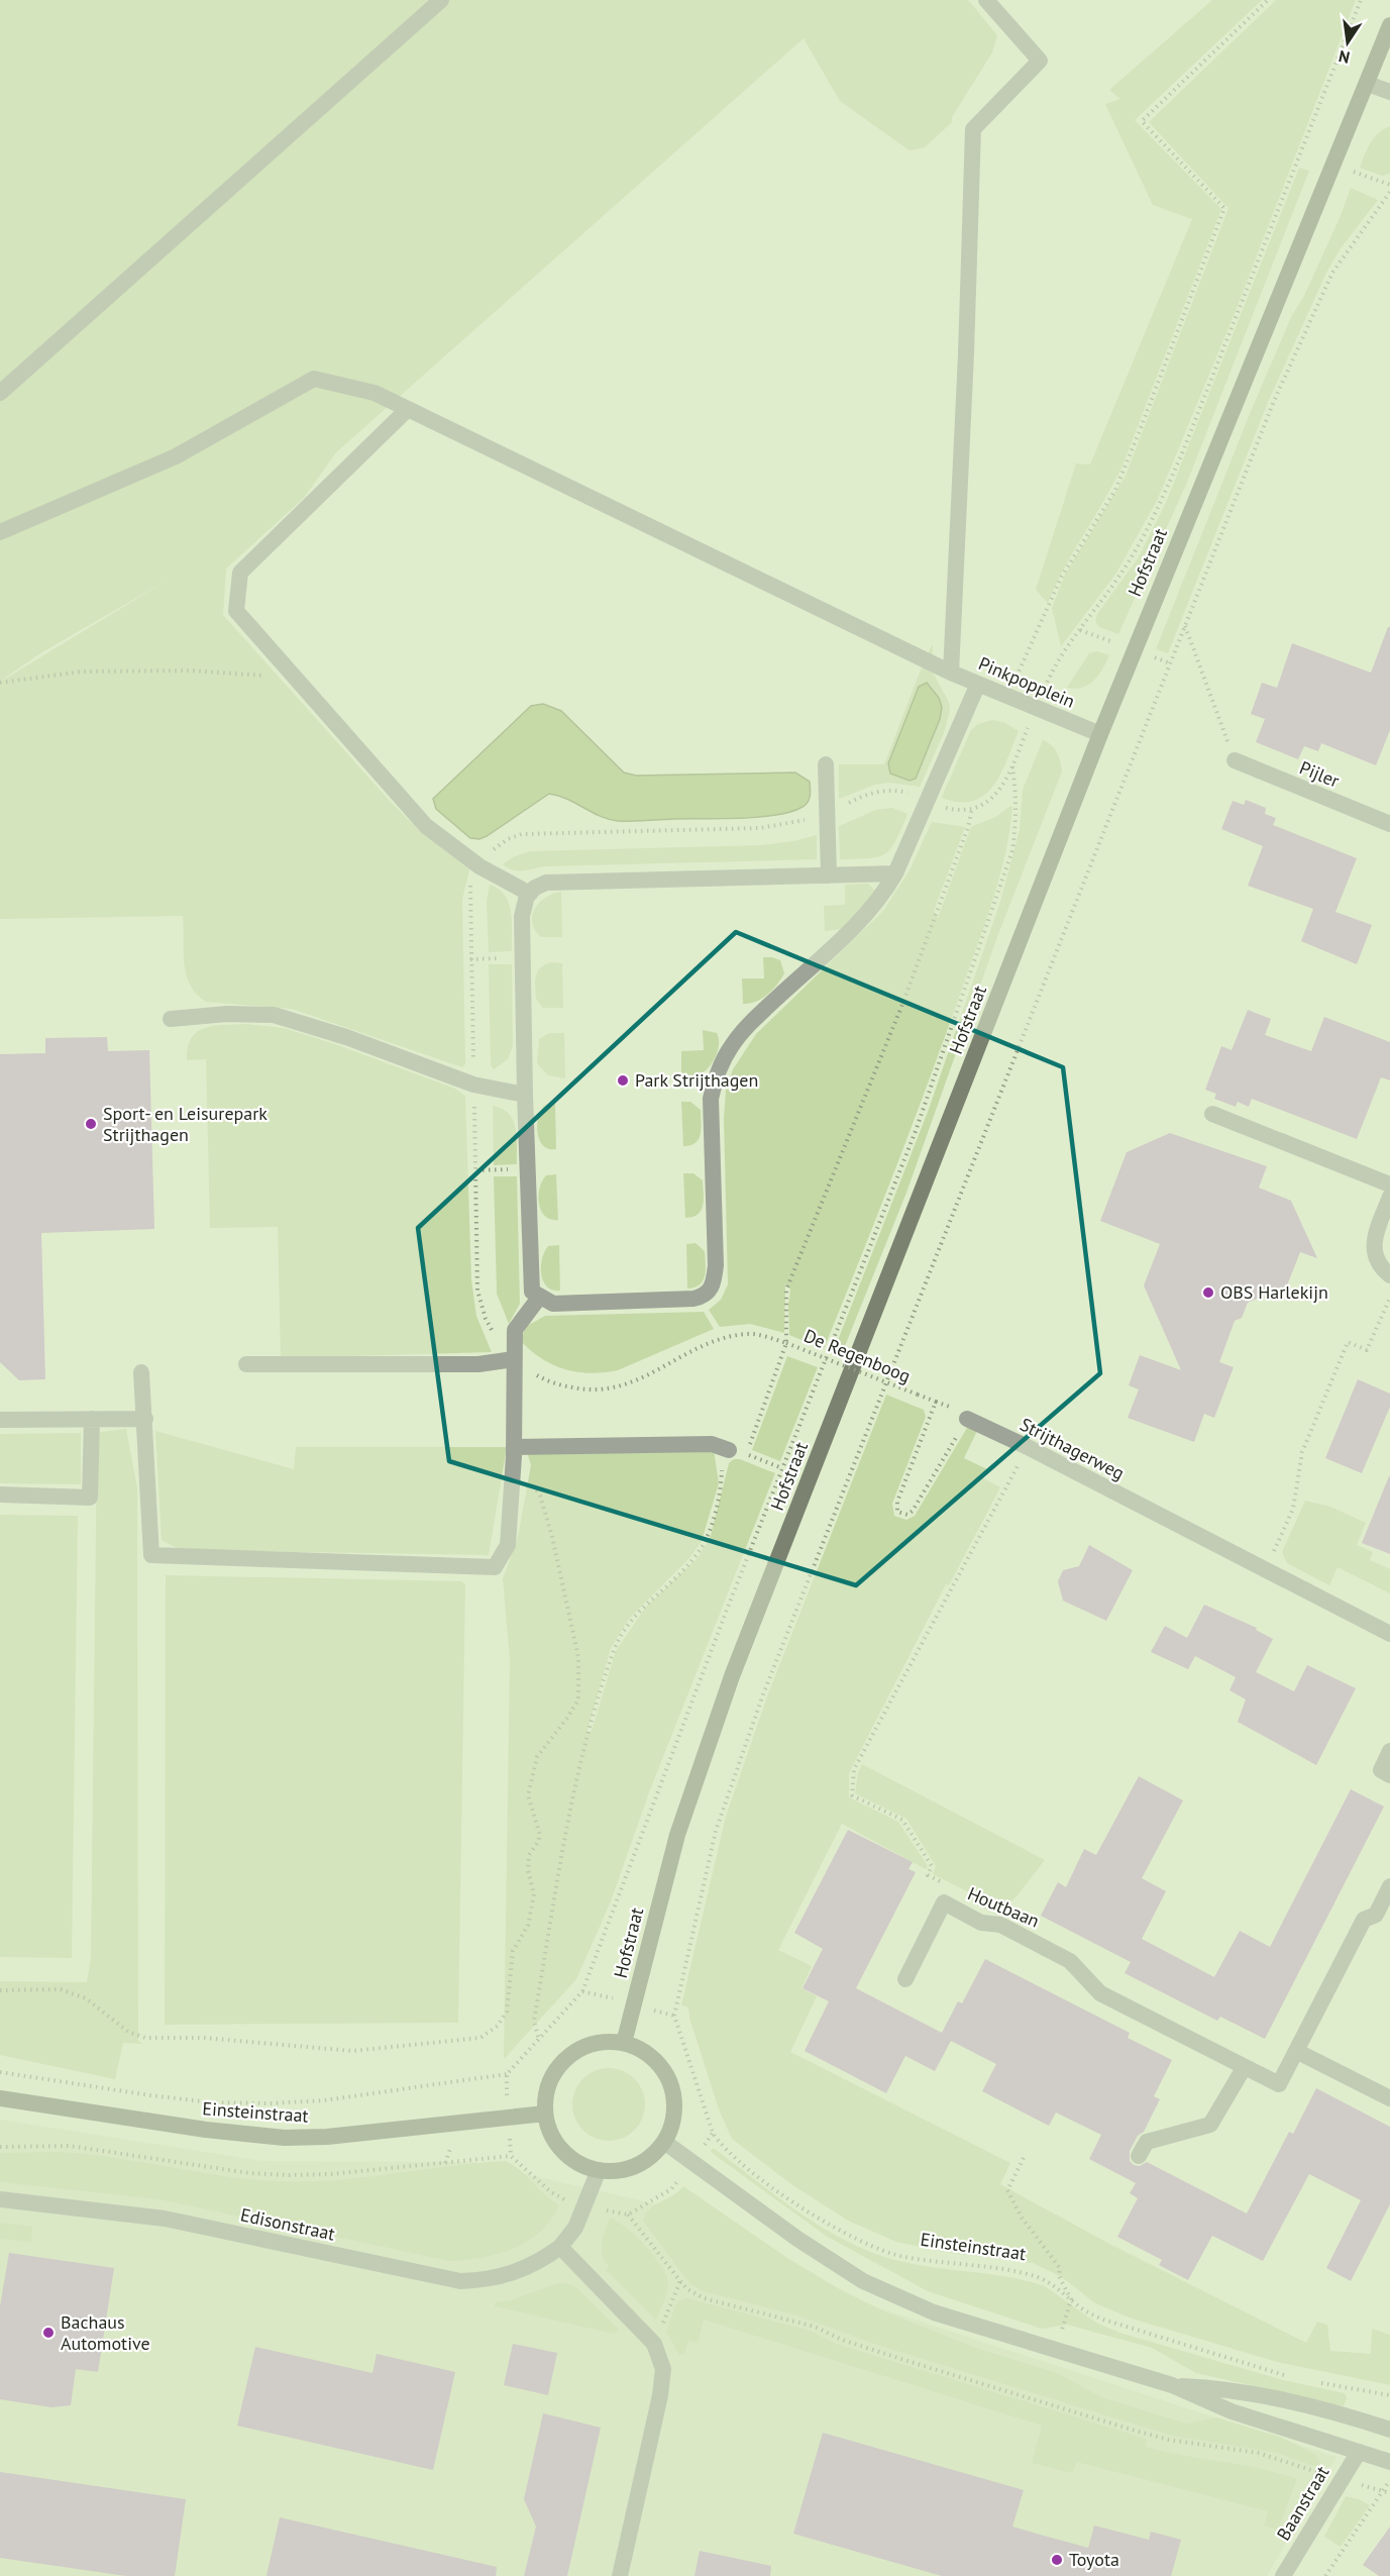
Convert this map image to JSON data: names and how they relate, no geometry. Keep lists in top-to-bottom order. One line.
{"streets":{"main road":["Hofstraat","Einsteinstraat"],"street":["Pinkpopplein","Pijler","Strijthagerweg","Houtbaan","Edisonstraat","Baanstraat"],"path":["De Regenboog"]},"crossings":[["Hofstraat","Pinkpopplein"],["Hofstraat","Einsteinstraat"],["Hofstraat","Edisonstraat"],["De Regenboog","Strijthagerweg"],["Einsteinstraat","Edisonstraat"]],"places":["Park Strijthagen","Sport- en Leisurepark Strijthagen","OBS Harlekijn","Bachaus Automotive","Toyota"],"north":"bottom"}
